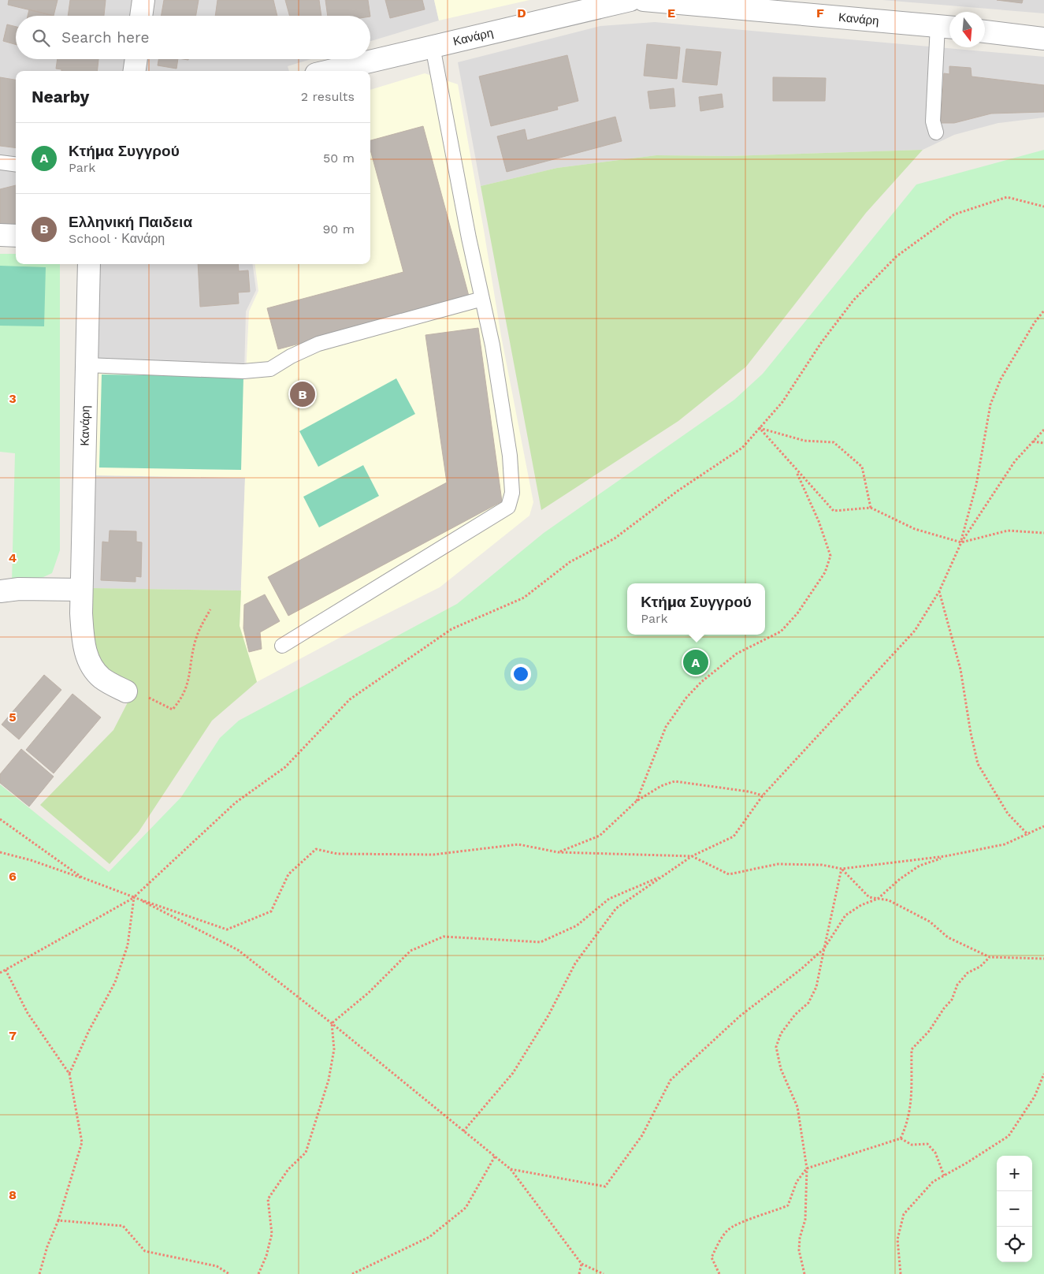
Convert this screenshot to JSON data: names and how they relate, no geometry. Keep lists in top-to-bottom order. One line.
{"streets":{"street":["Κανάρη"]},"north":"bottom","page":{"search":"Search here","heading":["Nearby","2 results"],"list":[{"mark":"A","name":"Κτήμα Συγγρού","note":"Park","value":"50 m"},{"mark":"B","name":"Ελληνική Παιδεια","note":"School · Κανάρη","value":"90 m"}],"pins":["B","A"],"popup":["Κτήμα Συγγρού","Park"],"map_buttons":["+","−"]},"grid":{"columns":["D","E","F"],"rows":["3","4","5","6","7","8"]}}
